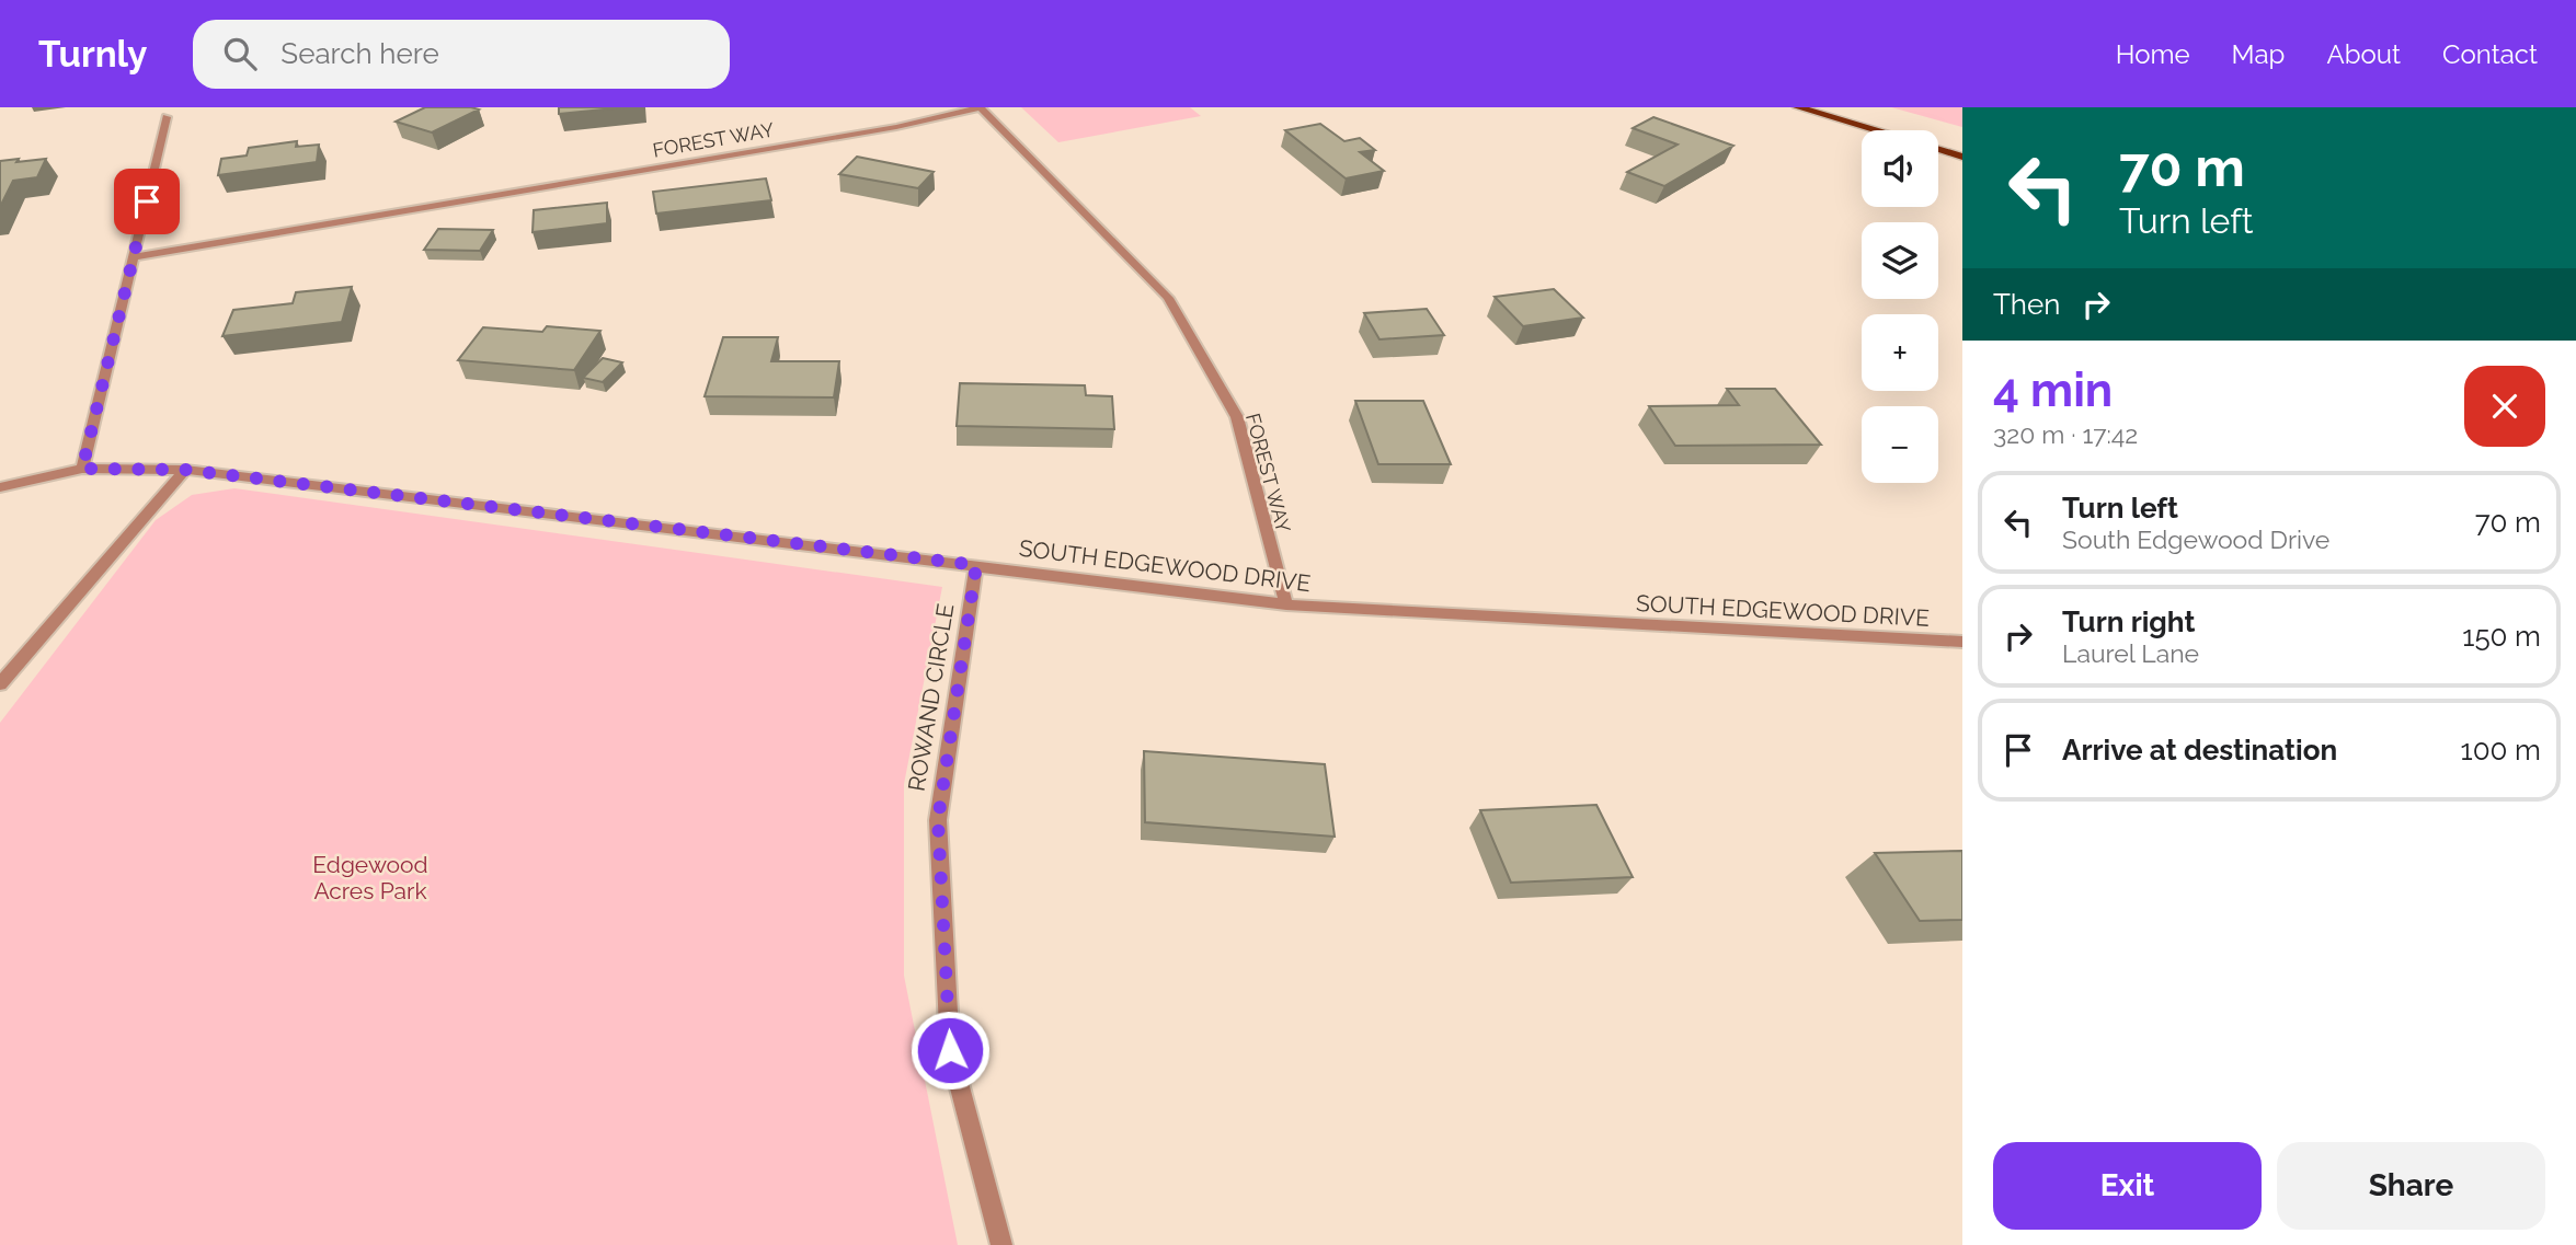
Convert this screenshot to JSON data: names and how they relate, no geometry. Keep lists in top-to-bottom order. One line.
{"streets":{"street":["FOREST WAY","SOUTH EDGEWOOD DRIVE","ROWAND CIRCLE"]},"crossings":[["FOREST WAY","SOUTH EDGEWOOD DRIVE"],["SOUTH EDGEWOOD DRIVE","ROWAND CIRCLE"]],"parks":["Edgewood Acres Park"],"page":{"header":"Turnly","search":"Search here","nav":["Home","Map","About","Contact"],"turn":["70 m","Turn left"],"map_buttons":["+","−"],"then":"Then","heading":["4 min","320 m · 17:42"],"list":[{"name":"Turn left","note":"South Edgewood Drive","value":"70 m"},{"name":"Turn right","note":"Laurel Lane","value":"150 m"},{"name":"Arrive at destination","value":"100 m"}],"buttons":["Exit","Share"]}}
